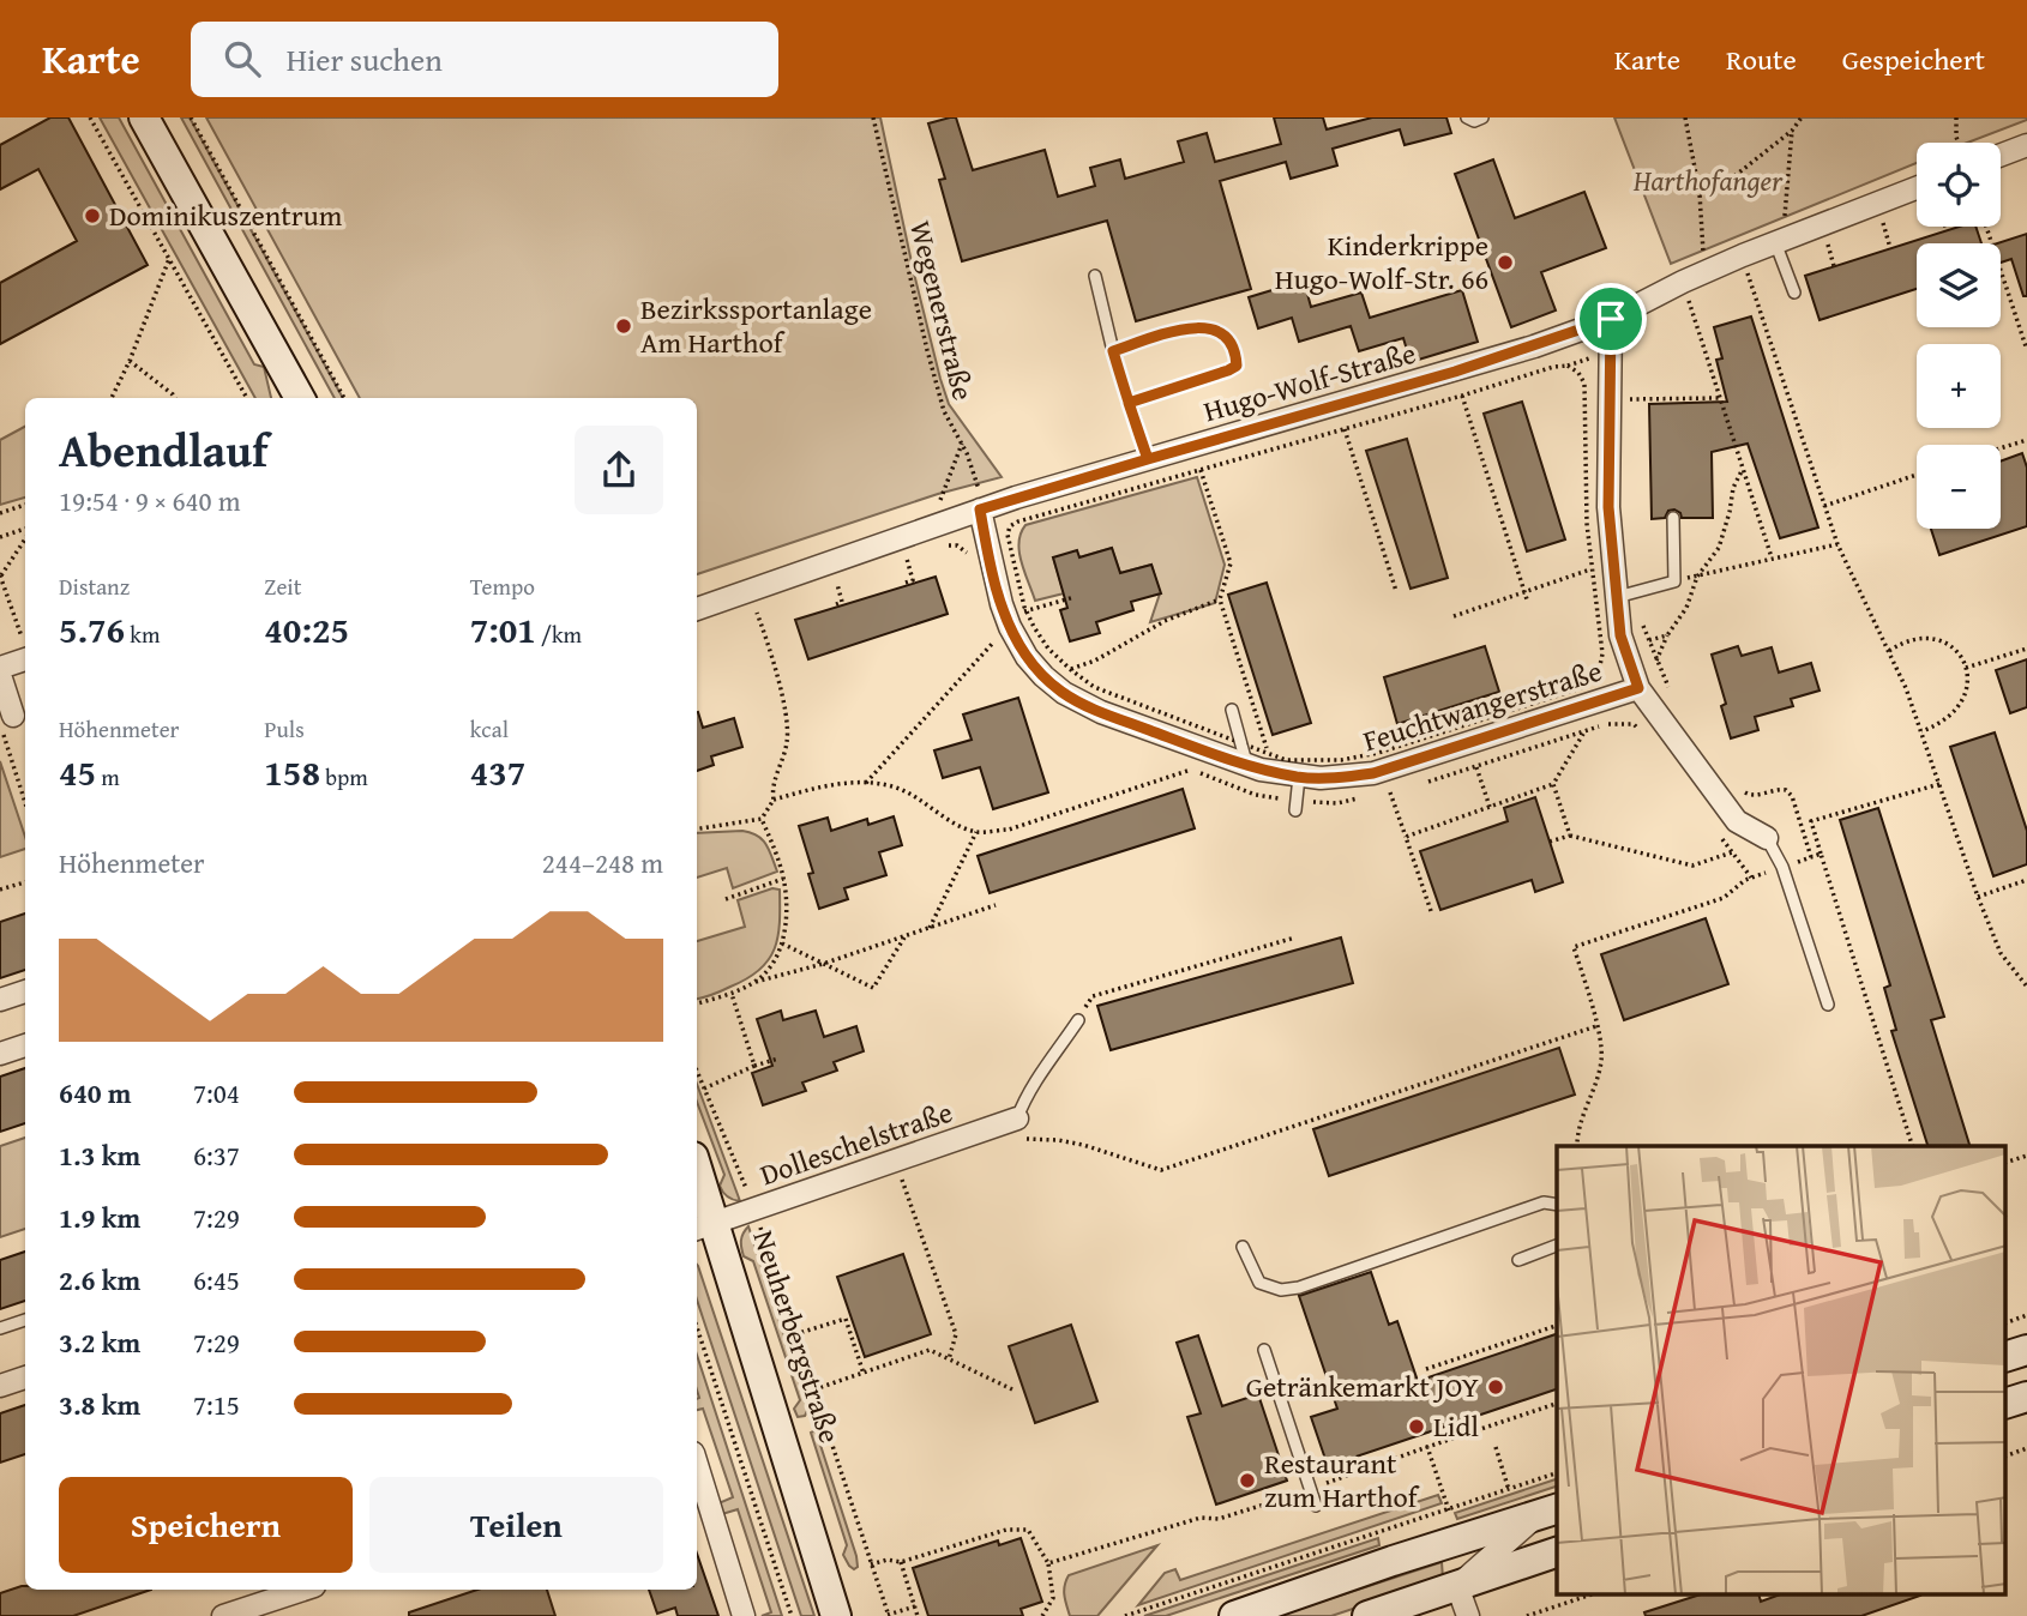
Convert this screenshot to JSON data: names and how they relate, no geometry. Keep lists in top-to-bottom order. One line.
{"streets":{"main road":["Neuherbergstraße"],"street":["Hugo-Wolf-Straße","Feuchtwangerstraße","Dolleschelstraße"],"path":["Wegenerstraße"]},"crossings":[["Wegenerstraße","Hugo-Wolf-Straße"],["Wegenerstraße","Feuchtwangerstraße"],["Hugo-Wolf-Straße","Feuchtwangerstraße"],["Dolleschelstraße","Neuherbergstraße"]],"parks":["Harthofanger"],"places":["Dominikuszentrum","Kinderkrippe Hugo-Wolf-Str. 66","Bezirkssportanlage Am Harthof","Getränkemarkt JOY","Lidl","Restaurant zum Harthof"],"page":{"header":"Karte","search":"Hier suchen","nav":["Karte","Route","Gespeichert"],"map_buttons":["+","−"],"heading":["Abendlauf","19:54 · 9 × 640 m"],"stats":[["Distanz","5.76 km"],["Zeit","40:25"],["Tempo","7:01 /km"],["Höhenmeter","45 m"],["Puls","158 bpm"],["kcal","437"]],"chart":["Höhenmeter","244–248 m"],"list":[{"name":"640 m","note":"7:04"},{"name":"1.3 km","note":"6:37"},{"name":"1.9 km","note":"7:29"},{"name":"2.6 km","note":"6:45"},{"name":"3.2 km","note":"7:29"},{"name":"3.8 km","note":"7:15"}],"buttons":["Speichern","Teilen"]}}
